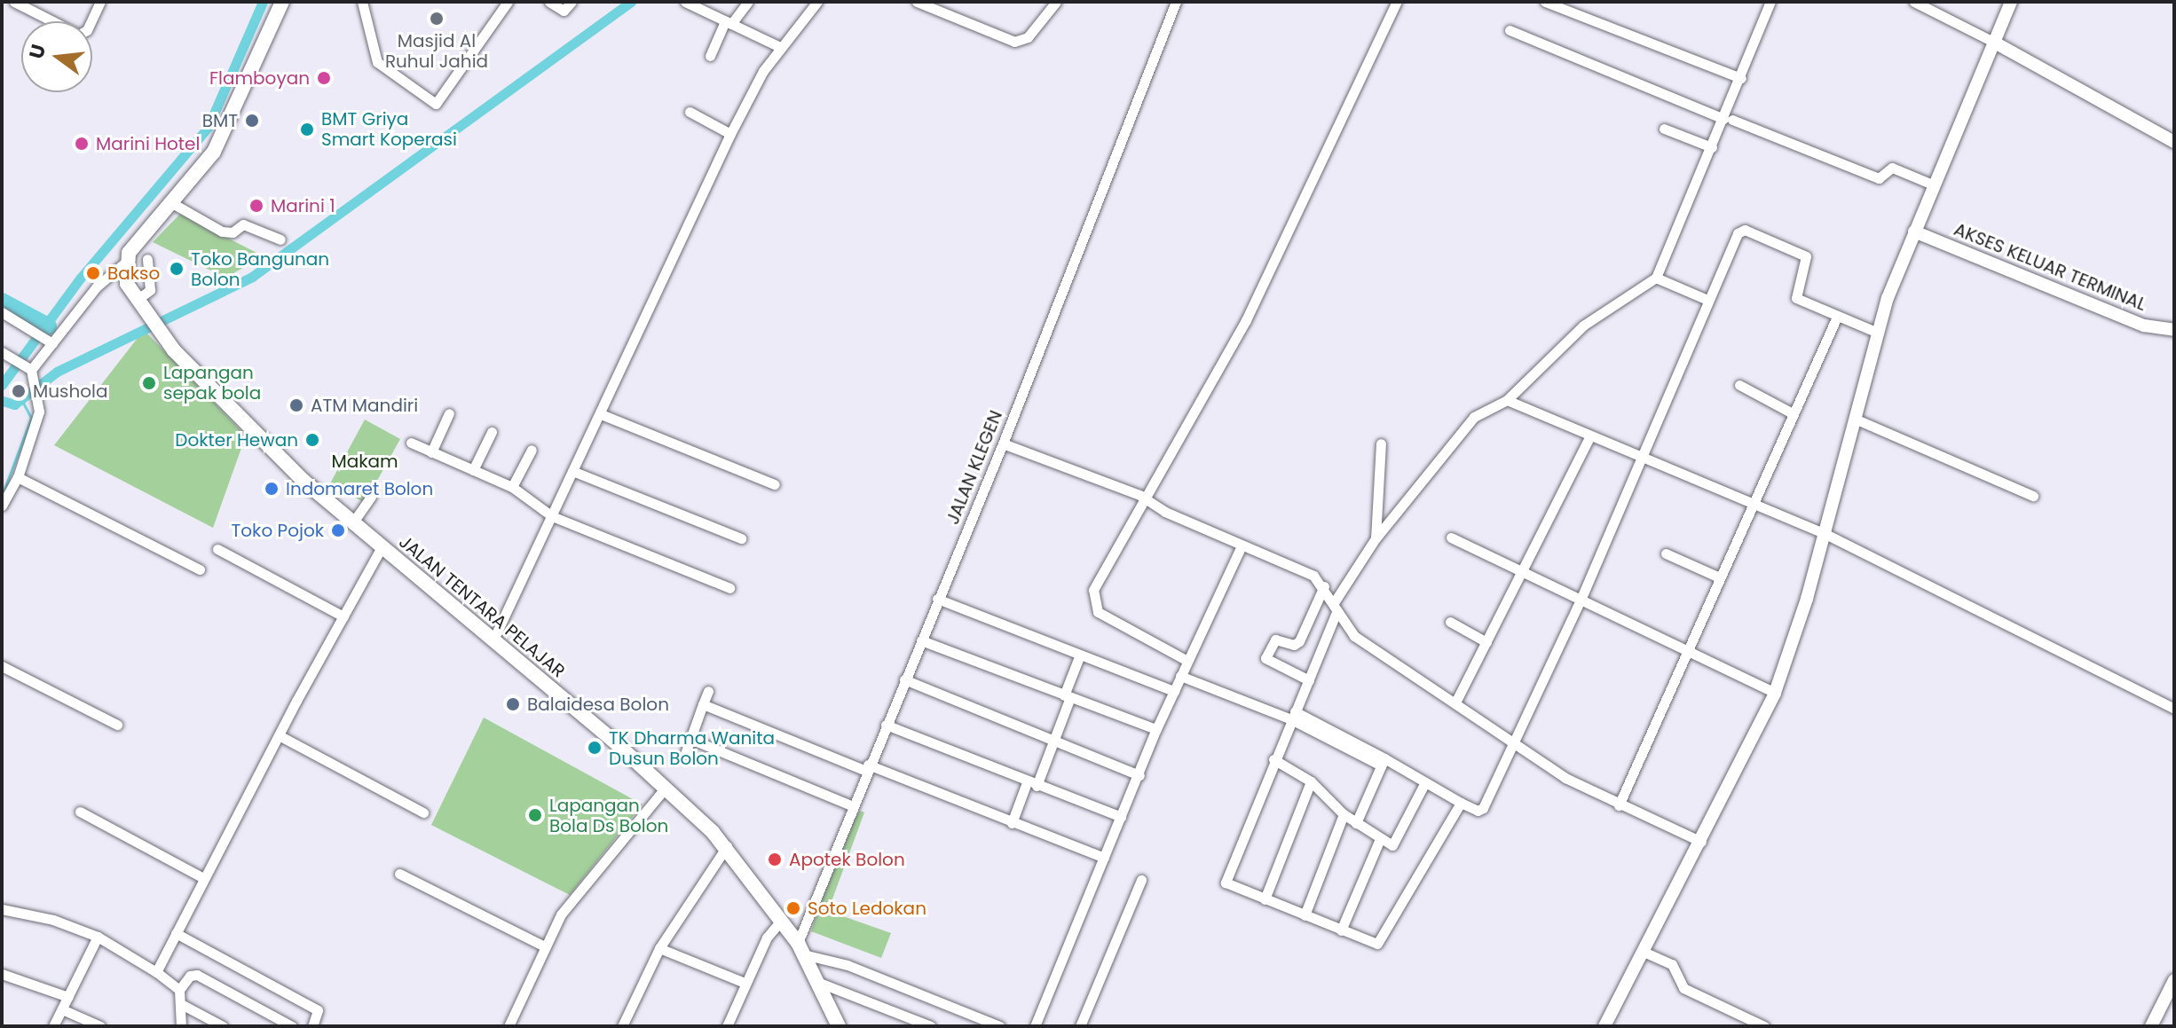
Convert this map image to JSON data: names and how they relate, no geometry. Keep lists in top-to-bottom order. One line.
{"streets":{"main road":["JALAN TENTARA PELAJAR"],"street":["AKSES KELUAR TERMINAL","JALAN KLEGEN"]},"crossings":[["JALAN KLEGEN","JALAN TENTARA PELAJAR"]],"parks":["Makam"],"places":["Masjid Al Ruhul Jahid","Flamboyan","BMT","BMT Griya Smart Koperasi","Marini Hotel","Marini 1","Toko Bangunan Bolon","Bakso","Lapangan sepak bola","Mushola","ATM Mandiri","Dokter Hewan","Indomaret Bolon","Toko Pojok","Balaidesa Bolon","TK Dharma Wanita Dusun Bolon","Lapangan Bola Ds Bolon","Apotek Bolon","Soto Ledokan"],"north":"left"}
